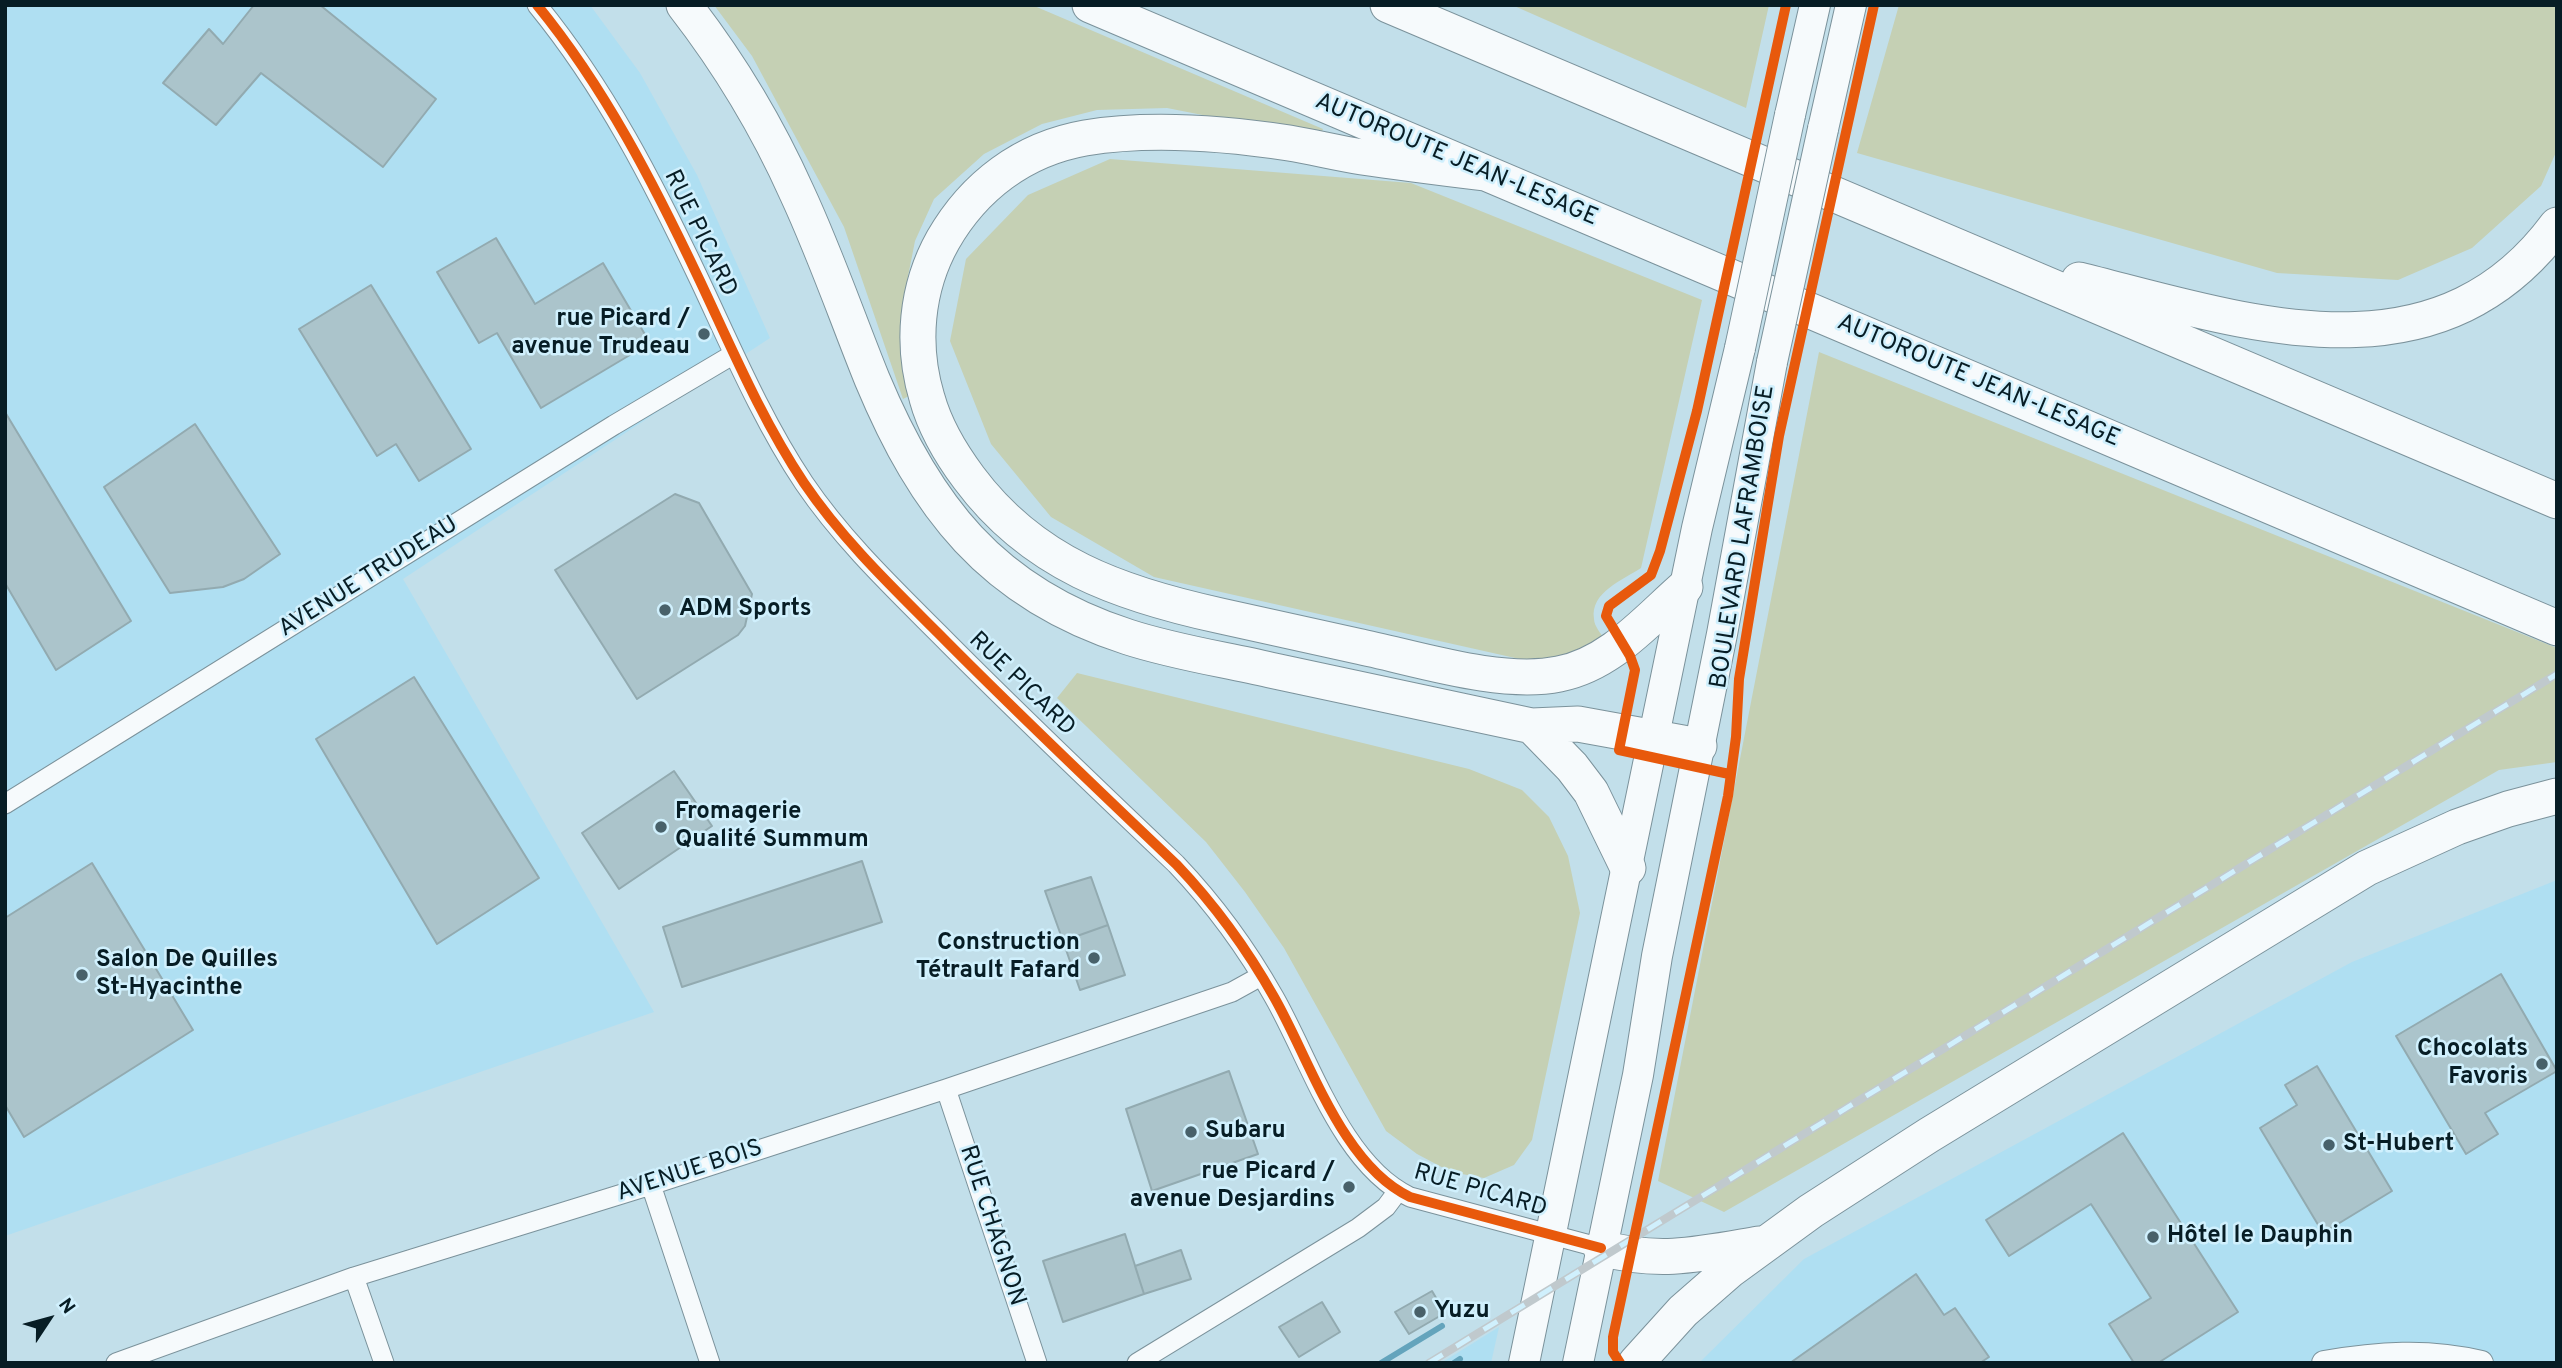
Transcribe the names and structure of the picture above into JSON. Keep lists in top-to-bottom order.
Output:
{
  "streets": {
    "highway": ["AUTOROUTE JEAN-LESAGE"],
    "main road": ["BOULEVARD LAFRAMBOISE"],
    "street": [
      "RUE PICARD",
      "AVENUE TRUDEAU",
      "AVENUE BOIS",
      "RUE CHAGNON"
    ]
  },
  "crossings": [
    ["RUE PICARD", "BOULEVARD LAFRAMBOISE"],
    ["RUE PICARD", "AVENUE TRUDEAU"],
    ["RUE PICARD", "AVENUE BOIS"],
    ["AVENUE BOIS", "RUE CHAGNON"]
  ],
  "places": [
    "rue Picard / avenue Trudeau",
    "ADM Sports",
    "Fromagerie Qualité Summum",
    "Construction Tétrault Fafard",
    "Salon De Quilles St-Hyacinthe",
    "Chocolats Favoris",
    "Subaru",
    "St-Hubert",
    "rue Picard / avenue Desjardins",
    "Hôtel le Dauphin",
    "Yuzu"
  ],
  "north": "top right"
}
